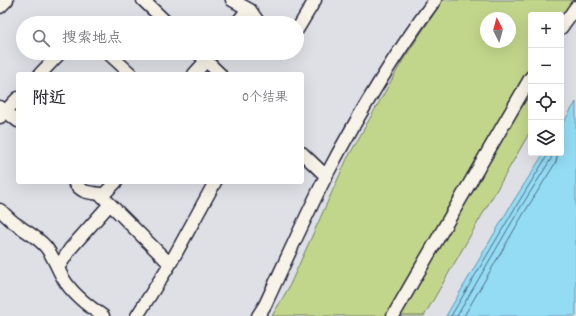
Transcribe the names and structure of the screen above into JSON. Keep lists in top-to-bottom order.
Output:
{
  "north": "top",
  "page": {
    "map_buttons": ["+", "−"],
    "search": "搜索地点",
    "heading": ["附近", "0个结果"]
  }
}
